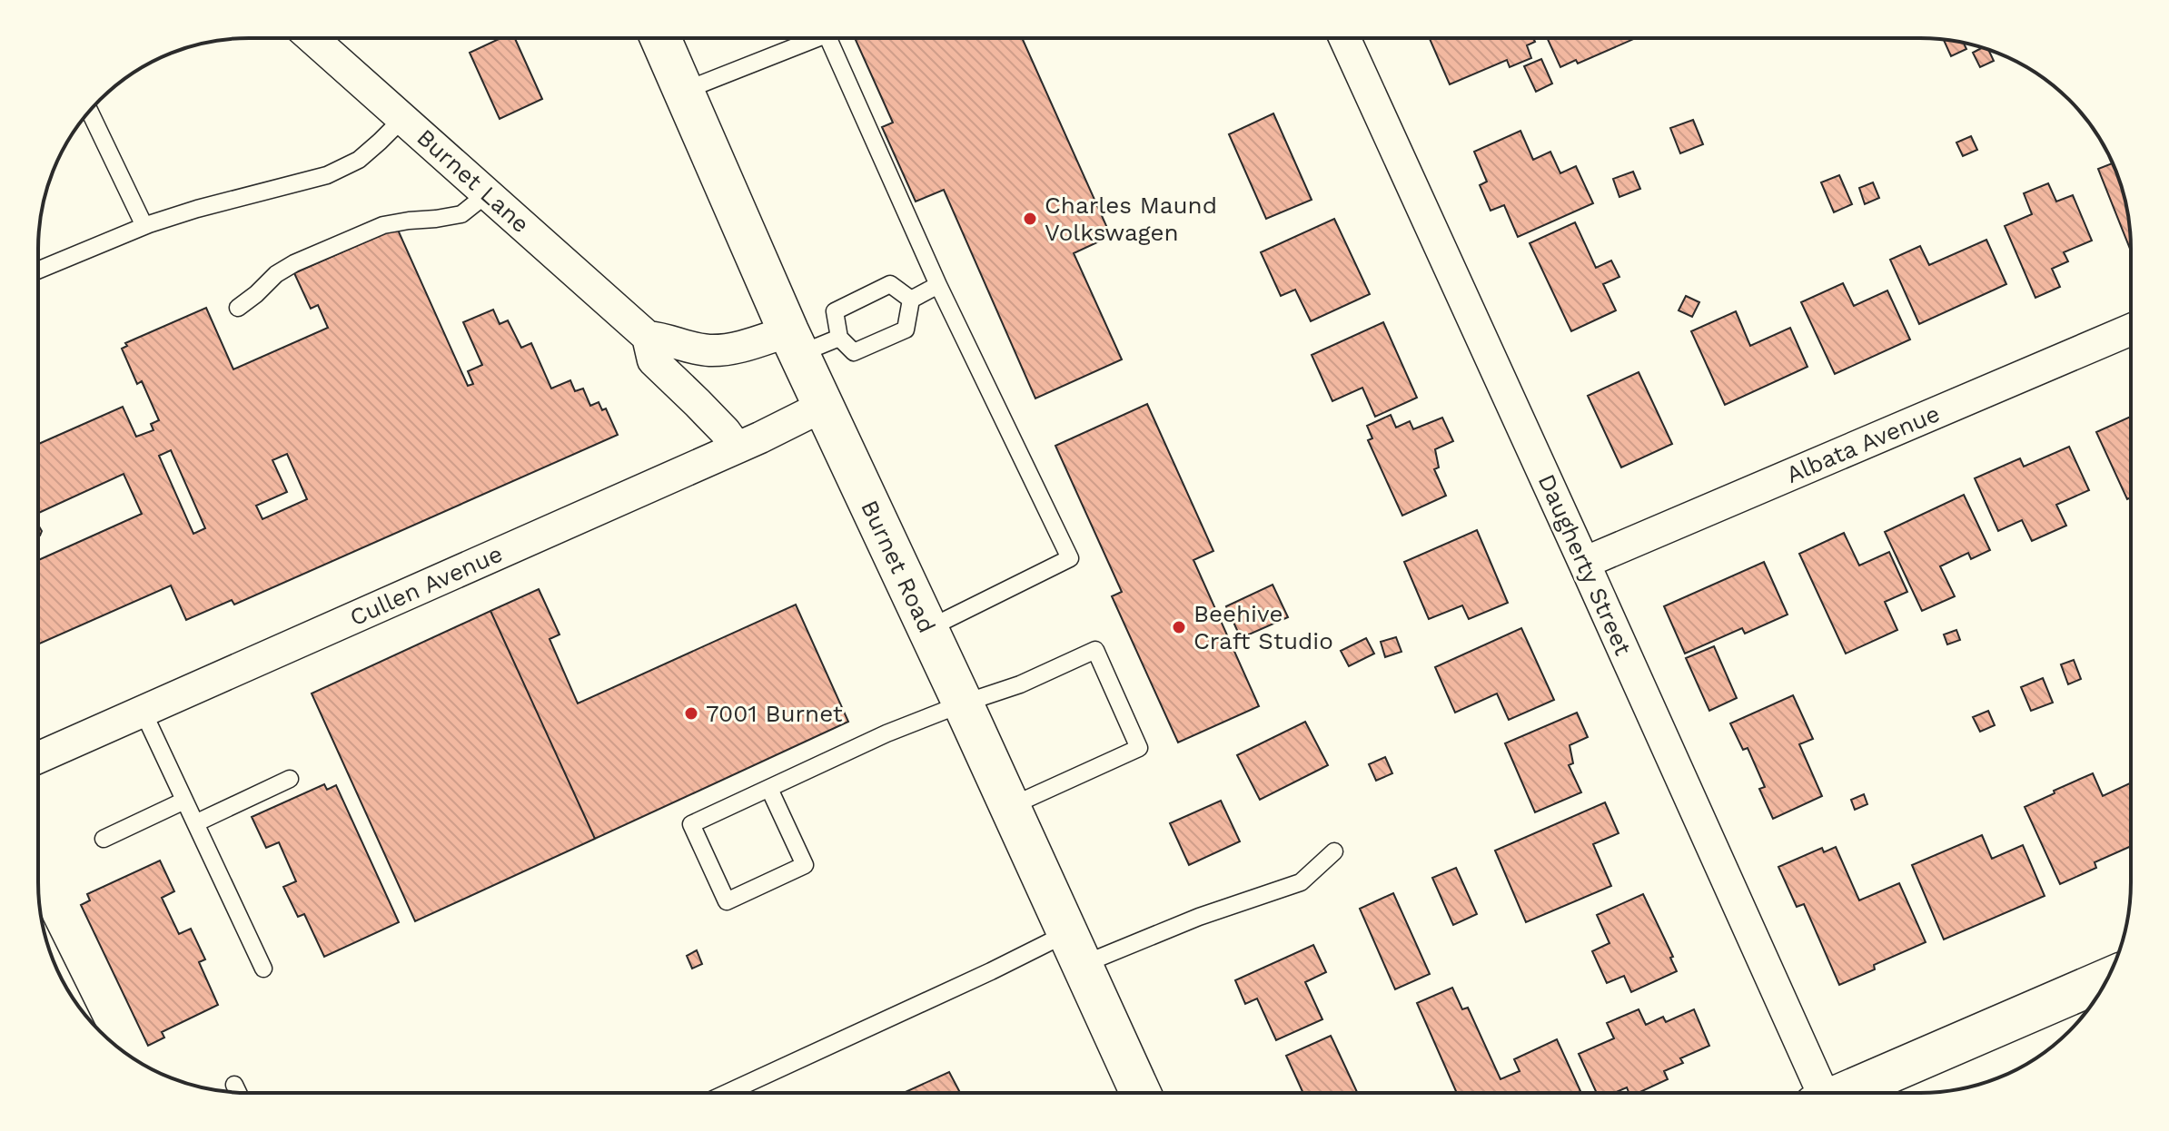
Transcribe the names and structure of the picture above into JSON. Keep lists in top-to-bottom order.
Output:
{
  "streets": {
    "main road": ["Burnet Road"],
    "street": [
      "Burnet Lane",
      "Albata Avenue",
      "Daugherty Street",
      "Cullen Avenue"
    ]
  },
  "crossings": [
    ["Burnet Lane", "Cullen Avenue"],
    ["Albata Avenue", "Daugherty Street"],
    ["Burnet Road", "Cullen Avenue"]
  ],
  "places": ["Charles Maund Volkswagen", "Beehive Craft Studio", "7001 Burnet"]
}
